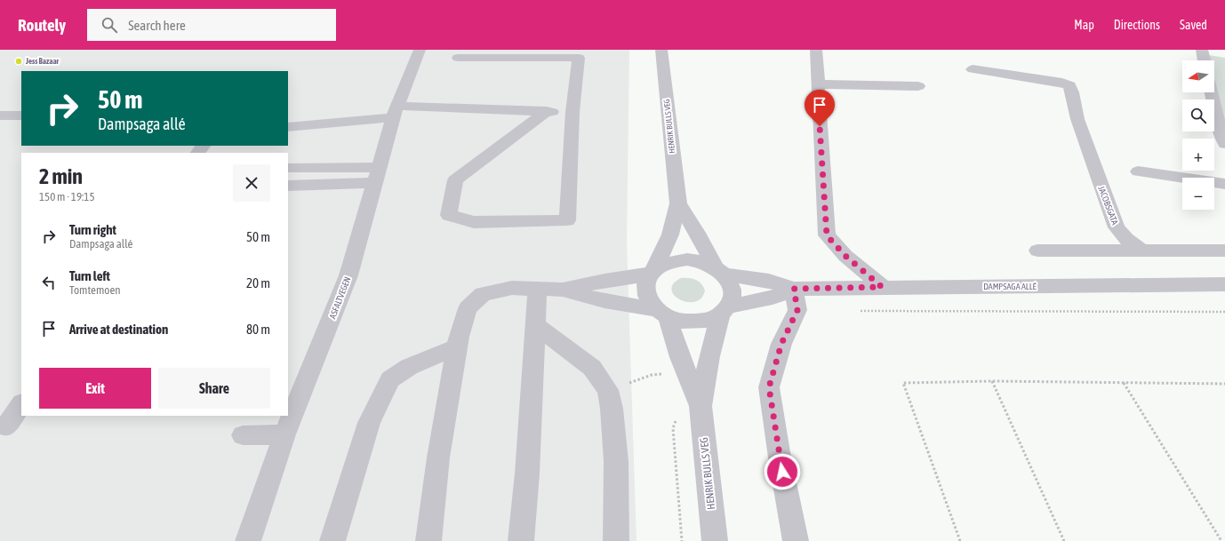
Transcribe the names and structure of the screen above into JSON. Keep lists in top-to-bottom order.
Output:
{
  "streets": {
    "street": [
      "HENRIK BULLS VEG",
      "JACOBSGATA",
      "DAMPSAGA ALLÉ",
      "ASFALTVEGEN"
    ]
  },
  "crossings": [
    ["HENRIK BULLS VEG", "DAMPSAGA ALLÉ"]
  ],
  "places": ["Jess Bazaar"],
  "north": "left",
  "page": {
    "header": "Routely",
    "search": "Search here",
    "nav": ["Map", "Directions", "Saved"],
    "map_buttons": ["+", "−"],
    "turn": ["50 m", "Dampsaga allé"],
    "heading": ["2 min", "150 m · 19:15"],
    "list": [
      {
        "name": "Turn right",
        "note": "Dampsaga allé",
        "value": "50 m"
      },
      {
        "name": "Turn left",
        "note": "Tomtemoen",
        "value": "20 m"
      },
      {
        "name": "Arrive at destination",
        "value": "80 m"
      }
    ],
    "buttons": ["Exit", "Share"]
  }
}
